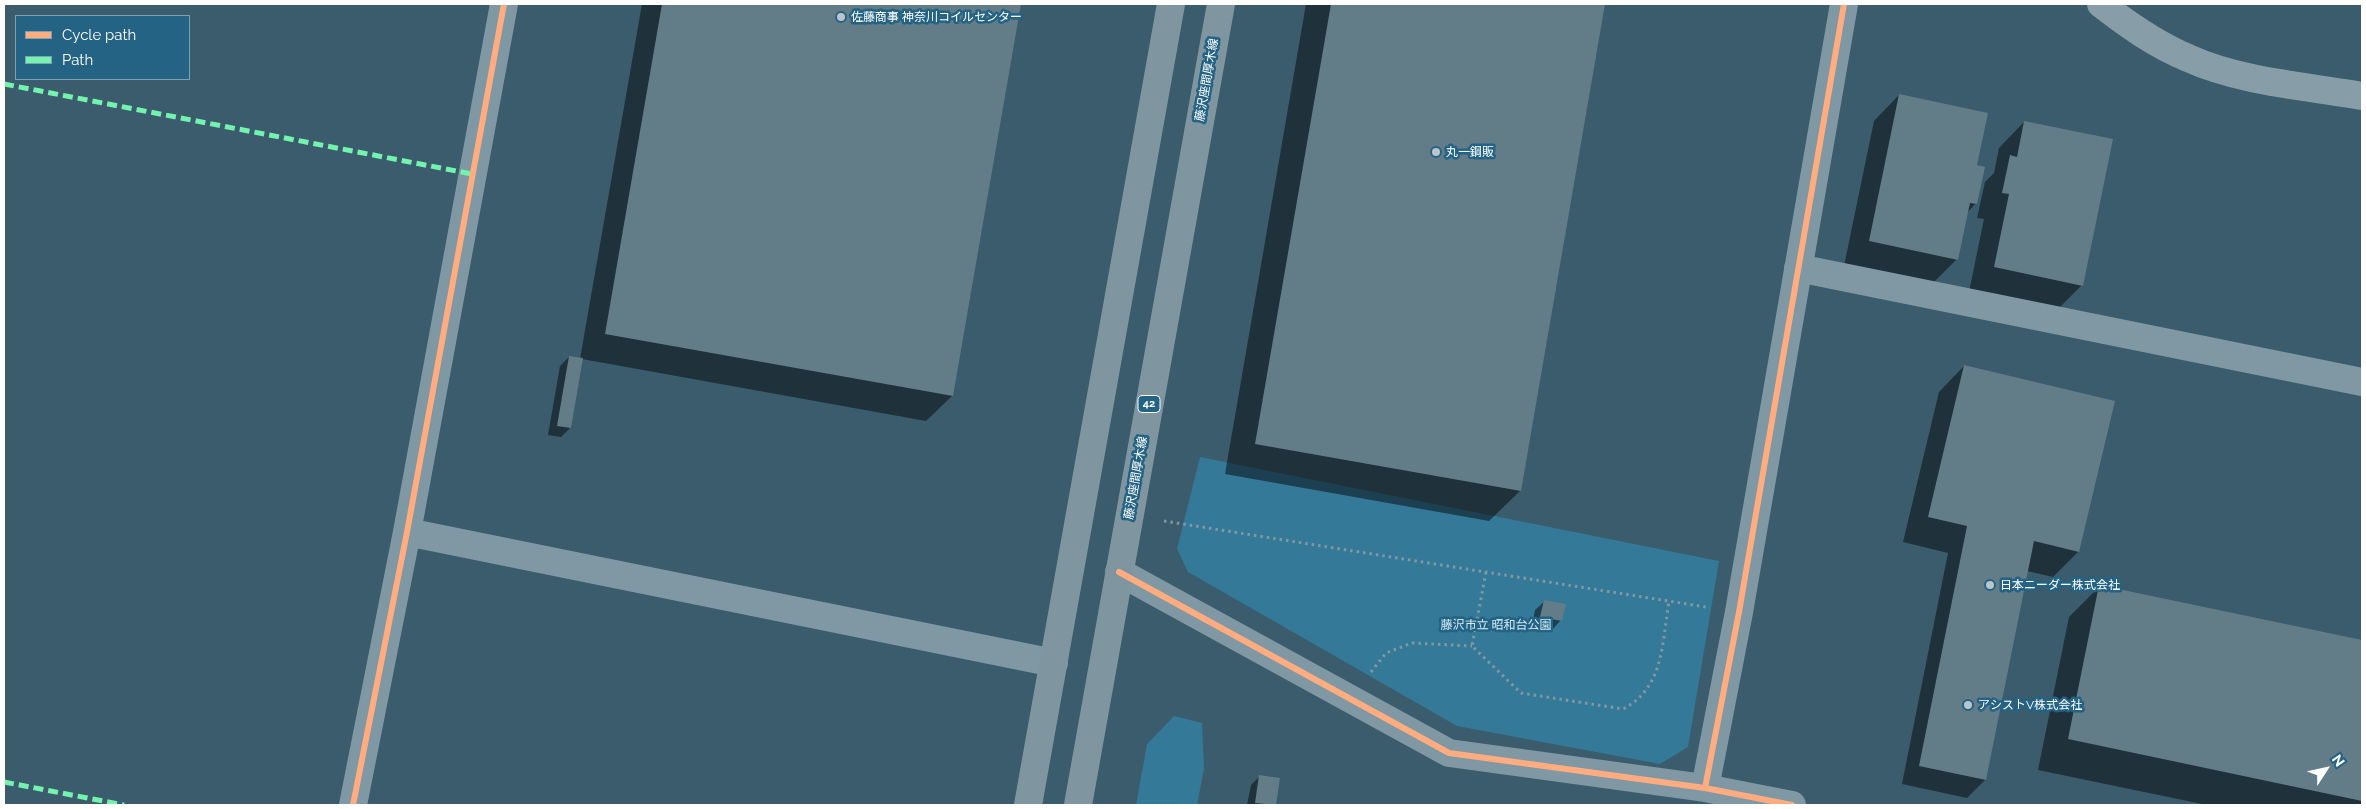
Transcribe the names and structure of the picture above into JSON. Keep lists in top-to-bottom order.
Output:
{
  "streets": {
    "main road": ["藤沢座間厚木線", "42"]
  },
  "parks": ["藤沢市立 昭和台公園"],
  "places": [
    "佐藤商事 神奈川コイルセンター",
    "丸一鋼販",
    "日本ニーダー株式会社",
    "アシストV株式会社"
  ],
  "legend": ["Cycle path", "Path"],
  "north": "top right"
}
